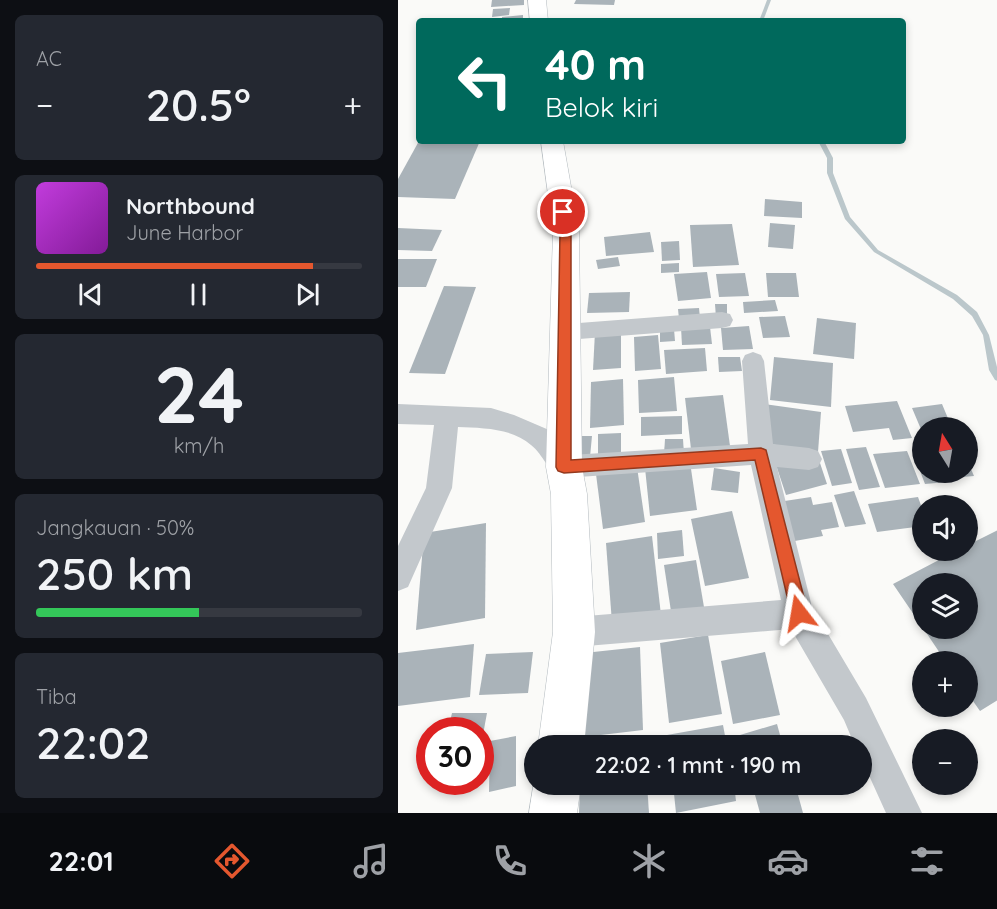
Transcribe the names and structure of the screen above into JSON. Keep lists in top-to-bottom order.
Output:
{
  "north": "top",
  "page": {
    "tile": [
      "AC",
      ["24", "km/h"],
      ["Jangkauan · 50%", "250 km"],
      ["Tiba", "22:02"]
    ],
    "turn": ["40 m", "Belok kiri"],
    "heat": ["−", "20.5°", "+"],
    "song": ["Northbound", "June Harbor"],
    "map_buttons": ["+", "−"],
    "limit": "30",
    "trip": "22:02 · 1 mnt · 190 m",
    "tabs": "22:01"
  }
}
